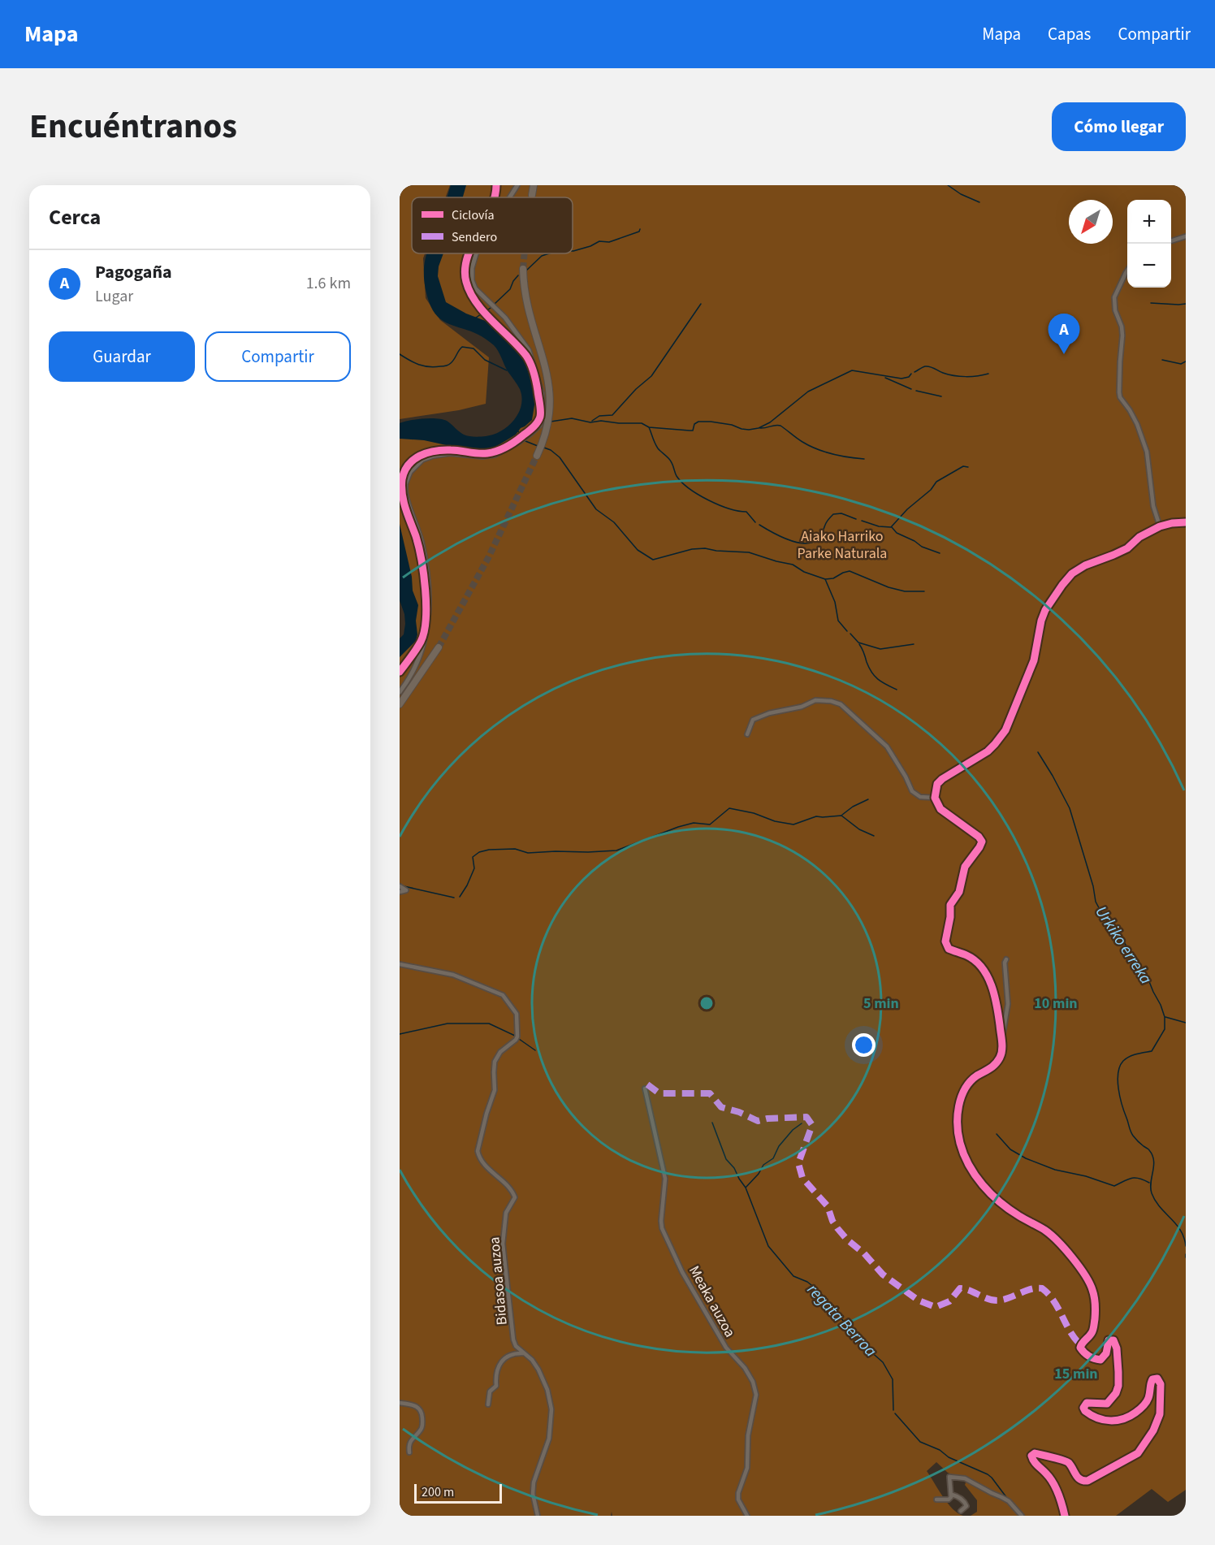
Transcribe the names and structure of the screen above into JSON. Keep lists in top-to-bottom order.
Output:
{
  "streets": {
    "street": ["Bidasoa auzoa", "Meaka auzoa"]
  },
  "water": ["Urkiko erreka", "regata Berroa"],
  "parks": ["Aiako Harriko Parke Naturala"],
  "legend": ["Ciclovía", "Sendero"],
  "scale_bar": "200 m",
  "north": "bottom left",
  "page": {
    "header": "Mapa",
    "nav": ["Mapa", "Capas", "Compartir"],
    "title": "Encuéntranos",
    "buttons": [
      "Cómo llegar",
      ["Guardar", "Compartir"]
    ],
    "heading": "Cerca",
    "map_buttons": ["+", "−"],
    "list": [
      {
        "mark": "A",
        "name": "Pagogaña",
        "note": "Lugar",
        "value": "1.6 km"
      }
    ],
    "pins": "A",
    "scale": "200 m"
  },
  "rings": ["5 min", "10 min", "15 min"]
}
